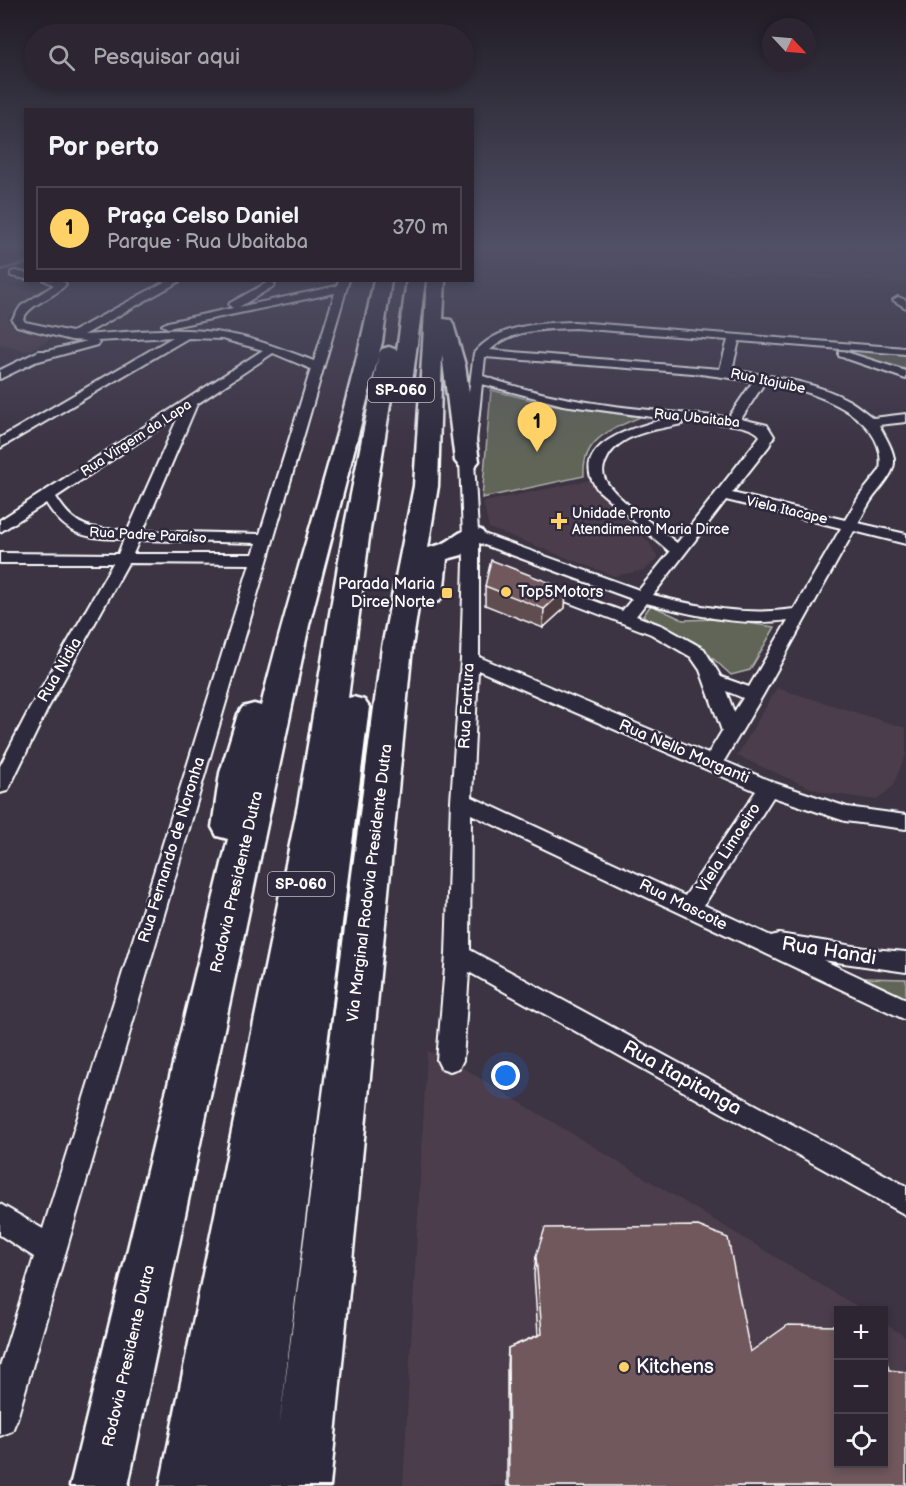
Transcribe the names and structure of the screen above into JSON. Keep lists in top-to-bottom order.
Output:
{
  "streets": {
    "highway": ["SP-060", "Rodovia Presidente Dutra", "Via Marginal Rodovia Presidente Dutra"],
    "street": [
      "Rua Itajuibe",
      "Rua Ubaitaba",
      "Rua Virgem da Lapa",
      "Viela Itacape",
      "Rua Padre Paraíso",
      "Rua Nidia",
      "Rua Fartura",
      "Rua Nello Morganti",
      "Viela Limoeiro",
      "Rua Fernando de Noronha",
      "Rua Mascote",
      "Rua Handi",
      "Rua Itapitanga"
    ]
  },
  "crossings": [
    ["Rua Itajuibe", "Rua Fartura"],
    ["Rua Ubaitaba", "Viela Itacape"],
    ["Rua Ubaitaba", "Rua Fartura"],
    ["Rua Virgem da Lapa", "Rua Padre Paraíso"],
    ["Rua Virgem da Lapa", "Rua Nidia"],
    ["Rua Padre Paraíso", "Rua Nidia"],
    ["Rua Padre Paraíso", "Rua Fernando de Noronha"],
    ["Rua Fartura", "Rua Nello Morganti"],
    ["Rua Fartura", "Rua Mascote"],
    ["Rua Fartura", "Rua Itapitanga"],
    ["Rua Nello Morganti", "Viela Limoeiro"],
    ["Viela Limoeiro", "Rua Mascote"],
    ["Rua Mascote", "Rua Handi"]
  ],
  "places": {
    "health": ["Unidade Pronto Atendimento Maria Dirce"],
    "other": ["Top5Motors", "Kitchens"],
    "transit": ["Parada Maria Dirce Norte"]
  },
  "north": "bottom right",
  "page": {
    "search": "Pesquisar aqui",
    "heading": "Por perto",
    "list": [
      {
        "mark": "1",
        "name": "Praça Celso Daniel",
        "note": "Parque · Rua Ubaitaba",
        "value": "370 m"
      }
    ],
    "pins": "1",
    "map_buttons": ["+", "−"]
  }
}
